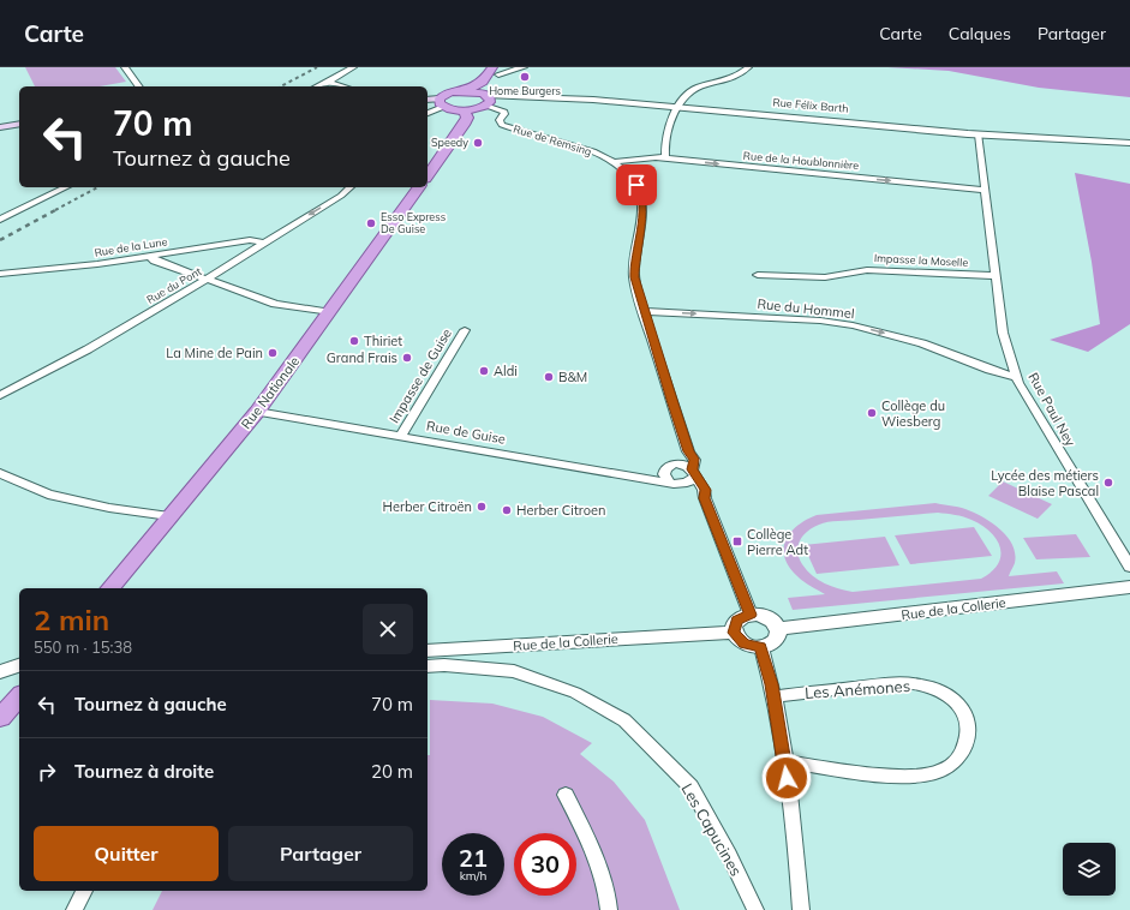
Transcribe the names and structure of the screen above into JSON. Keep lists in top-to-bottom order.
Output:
{
  "streets": {
    "main road": ["Rue Nationale"],
    "street": [
      "Rue Félix Barth",
      "Rue de Remsing",
      "Rue de la Houblonnière",
      "Rue de la Lune",
      "Impasse la Moselle",
      "Rue du Pont",
      "Rue du Hommel",
      "Impasse de Guise",
      "Rue Paul Ney",
      "Rue de Guise",
      "Rue de la Collerie",
      "Les Anémones",
      "Les Capucines"
    ]
  },
  "crossings": [
    ["Rue Félix Barth", "Rue de Remsing"],
    ["Rue Félix Barth", "Rue Paul Ney"],
    ["Rue de Remsing", "Rue de la Houblonnière"],
    ["Rue de Remsing", "Rue du Hommel"],
    ["Rue de Remsing", "Rue de la Collerie"],
    ["Rue de la Houblonnière", "Rue Paul Ney"],
    ["Rue de la Lune", "Rue du Pont"],
    ["Impasse la Moselle", "Rue Paul Ney"],
    ["Rue du Hommel", "Rue Paul Ney"],
    ["Impasse de Guise", "Rue de Guise"],
    ["Rue Nationale", "Rue de Guise"]
  ],
  "one_way": ["Rue de la Houblonnière", "Rue du Hommel"],
  "places": {
    "other": [
      "Home Burgers",
      "Speedy",
      "Esso Express De Guise",
      "Thiriet",
      "La Mine de Pain",
      "Grand Frais",
      "Aldi",
      "B&M",
      "Collège du Wiesberg",
      "Lycée des métiers Blaise Pascal",
      "Herber Citroën",
      "Herber Citroen"
    ],
    "transit": ["Collège Pierre Adt"]
  },
  "page": {
    "header": "Carte",
    "nav": ["Carte", "Calques", "Partager"],
    "turn": ["70 m", "Tournez à gauche"],
    "heading": ["2 min", "550 m · 15:38"],
    "list": [
      {
        "name": "Tournez à gauche",
        "value": "70 m"
      },
      {
        "name": "Tournez à droite",
        "value": "20 m"
      }
    ],
    "buttons": ["Quitter", "Partager"],
    "speed": "21 km/h",
    "limit": "30"
  }
}
